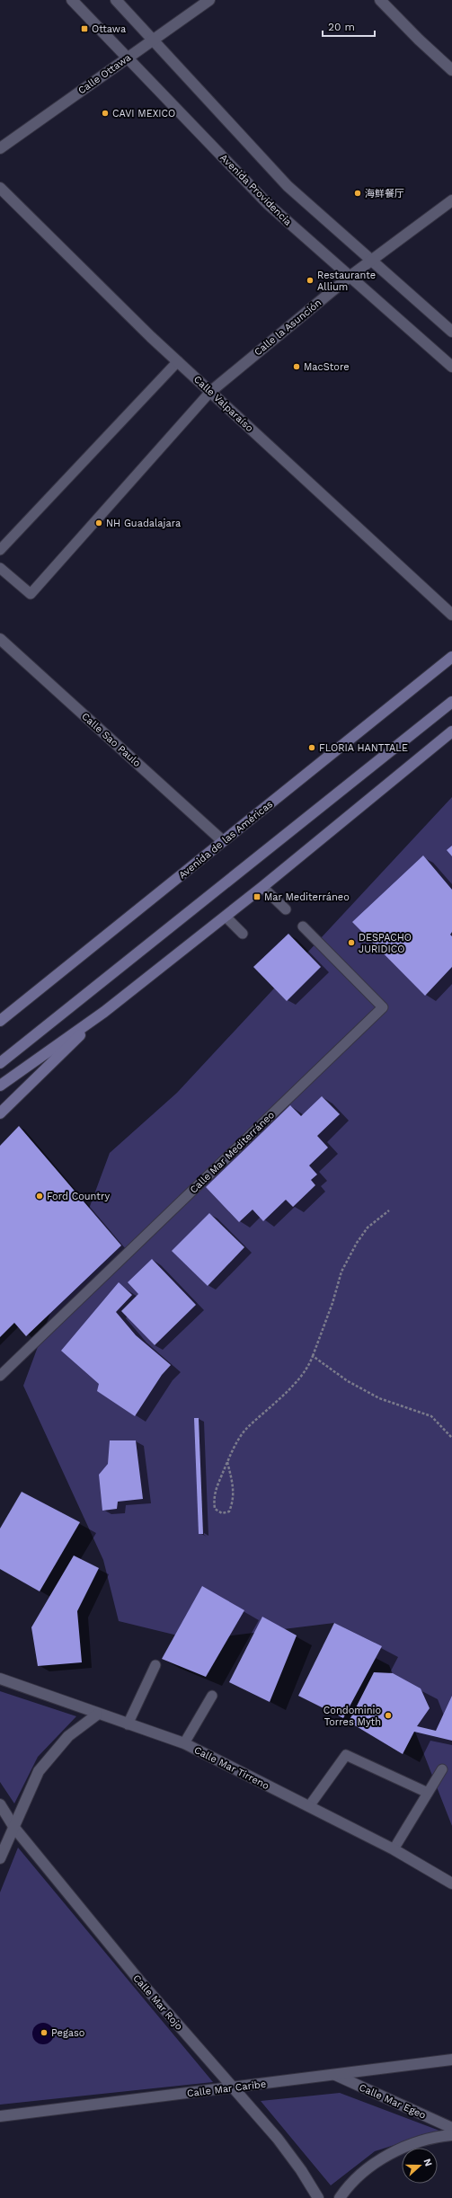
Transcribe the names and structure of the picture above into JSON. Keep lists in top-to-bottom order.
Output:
{
  "streets": {
    "main road": ["Avenida de las Américas"],
    "street": [
      "Calle Ottawa",
      "Avenida Providencia",
      "Calle la Asunción",
      "Calle Valparaíso",
      "Calle Sao Paulo",
      "Calle Mar Tirreno",
      "Calle Mar Rojo",
      "Calle Mar Caribe",
      "Calle Mar Egeo"
    ],
    "lane": ["Calle Mar Mediterráneo"]
  },
  "crossings": [
    ["Calle Ottawa", "Avenida Providencia"],
    ["Avenida Providencia", "Calle la Asunción"],
    ["Calle la Asunción", "Calle Valparaíso"],
    ["Calle Sao Paulo", "Avenida de las Américas"],
    ["Calle Mar Rojo", "Calle Mar Caribe"],
    ["Calle Mar Caribe", "Calle Mar Egeo"]
  ],
  "places": {
    "transit": ["Ottawa", "Mar Mediterráneo"],
    "other": [
      "CAVI MEXICO",
      "海鲜餐厅",
      "Restaurante Allium",
      "MacStore",
      "NH Guadalajara",
      "FLORIA HANTTALE",
      "DESPACHO JURIDICO",
      "Ford Country",
      "Condominio Torres Myth",
      "Pegaso"
    ]
  },
  "scale_bar": "20 m",
  "north": "right"
}
